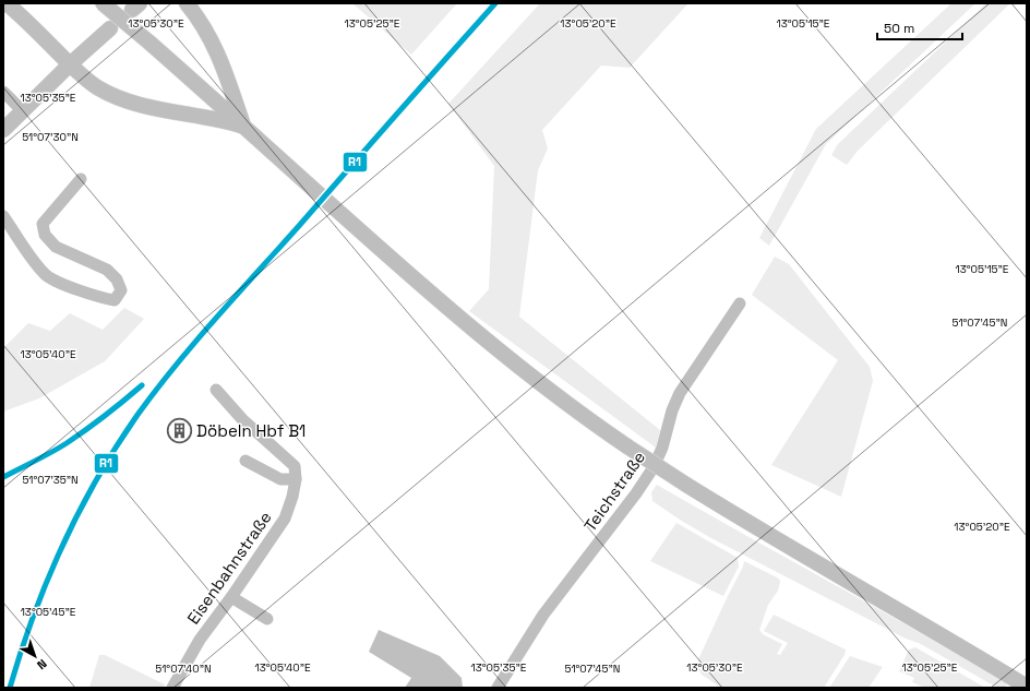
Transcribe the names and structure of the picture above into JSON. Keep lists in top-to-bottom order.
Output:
{
  "streets": {
    "street": ["Teichstraße", "Eisenbahnstraße"]
  },
  "places": {
    "building": ["Döbeln Hbf B1"]
  },
  "lines": ["transit line R1"],
  "scale_bar": "50 m",
  "north": "bottom right",
  "coordinates": [
    "13°05'30\"E",
    "13°05'25\"E",
    "13°05'20\"E",
    "13°05'15\"E",
    "13°05'35\"E",
    "51°07'30\"N",
    "51°07'45\"N",
    "13°05'40\"E",
    "51°07'35\"N",
    "13°05'45\"E",
    "51°07'40\"N"
  ]
}
